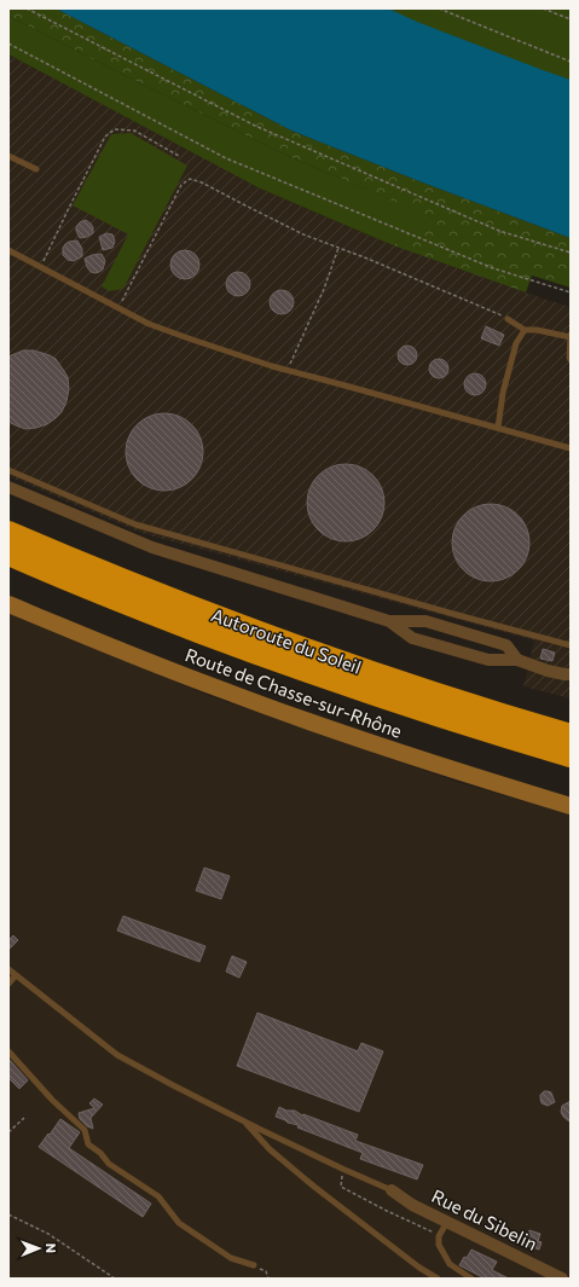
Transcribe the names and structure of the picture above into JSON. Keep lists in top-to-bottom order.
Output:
{
  "streets": {
    "highway": ["Autoroute du Soleil"],
    "main road": ["Route de Chasse-sur-Rhône"],
    "street": ["Rue du Sibelin"]
  },
  "north": "right"
}
